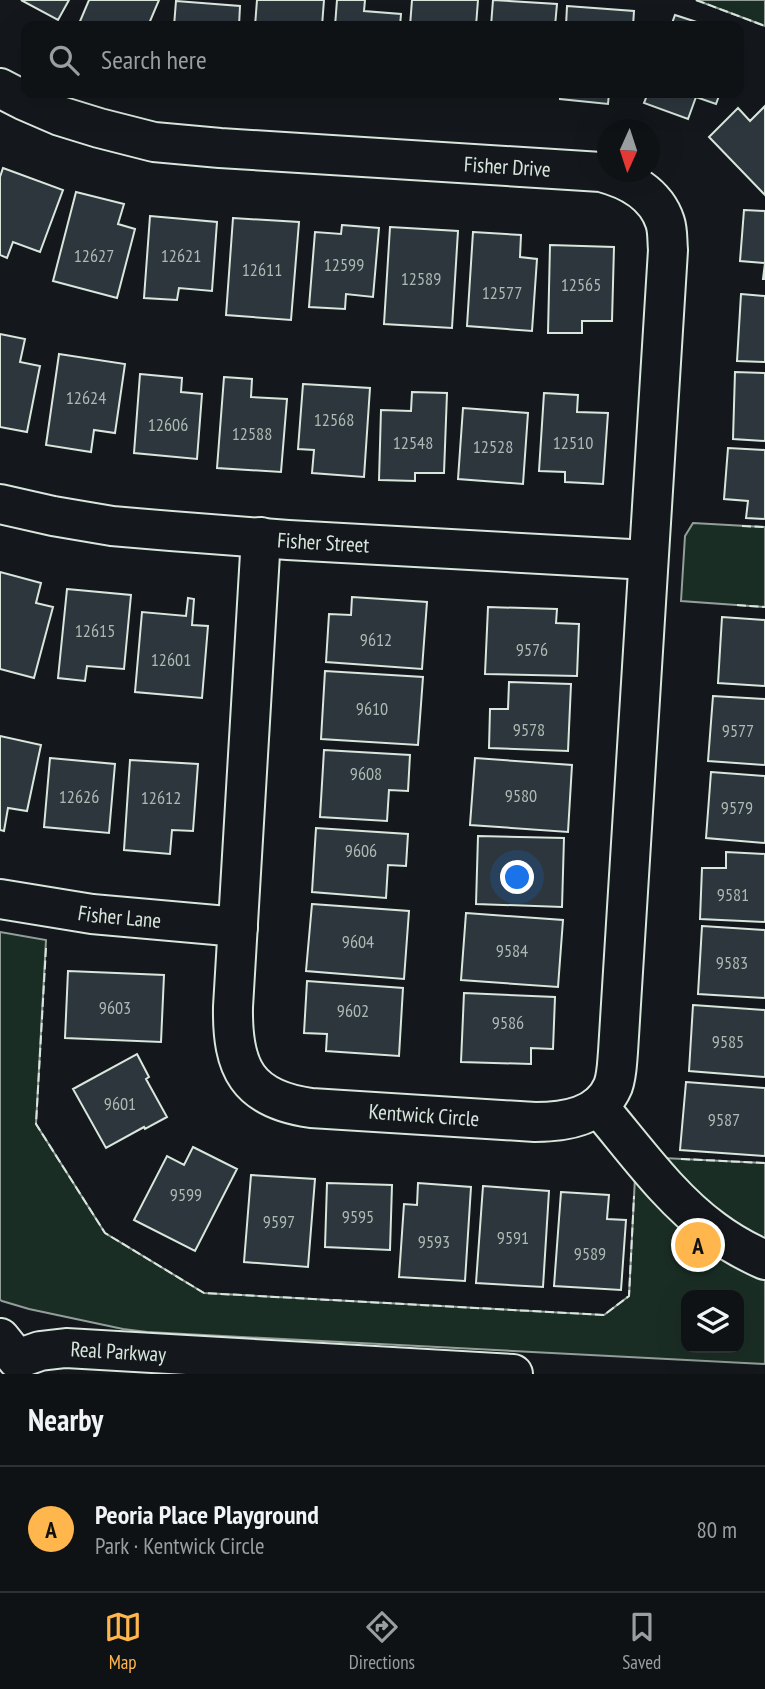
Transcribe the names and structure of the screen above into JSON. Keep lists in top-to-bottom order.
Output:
{
  "streets": {
    "street": [
      "Fisher Drive",
      "Fisher Street",
      "Fisher Lane",
      "Kentwick Circle",
      "Real Parkway"
    ]
  },
  "crossings": [
    ["Fisher Drive", "Fisher Street"],
    ["Fisher Street", "Kentwick Circle"],
    ["Fisher Lane", "Kentwick Circle"]
  ],
  "house_numbers": [
    "12627",
    "12621",
    "12599",
    "12611",
    "12589",
    "12565",
    "12577",
    "12624",
    "12568",
    "12606",
    "12588",
    "12548",
    "12510",
    "12528",
    "12615",
    "9612",
    "9576",
    "12601",
    "9610",
    "9578",
    "9577",
    "9608",
    "9580",
    "12626",
    "12612",
    "9579",
    "9606",
    "9581",
    "9604",
    "9584",
    "9583",
    "9603",
    "9602",
    "9586",
    "9585",
    "9601",
    "9587",
    "9599",
    "9595",
    "9597",
    "9591",
    "9593",
    "9589"
  ],
  "north": "bottom",
  "page": {
    "search": "Search here",
    "pins": "A",
    "heading": "Nearby",
    "list": [
      {
        "mark": "A",
        "name": "Peoria Place Playground",
        "note": "Park · Kentwick Circle",
        "value": "80 m"
      }
    ],
    "nav": ["Map", "Directions", "Saved"]
  }
}
